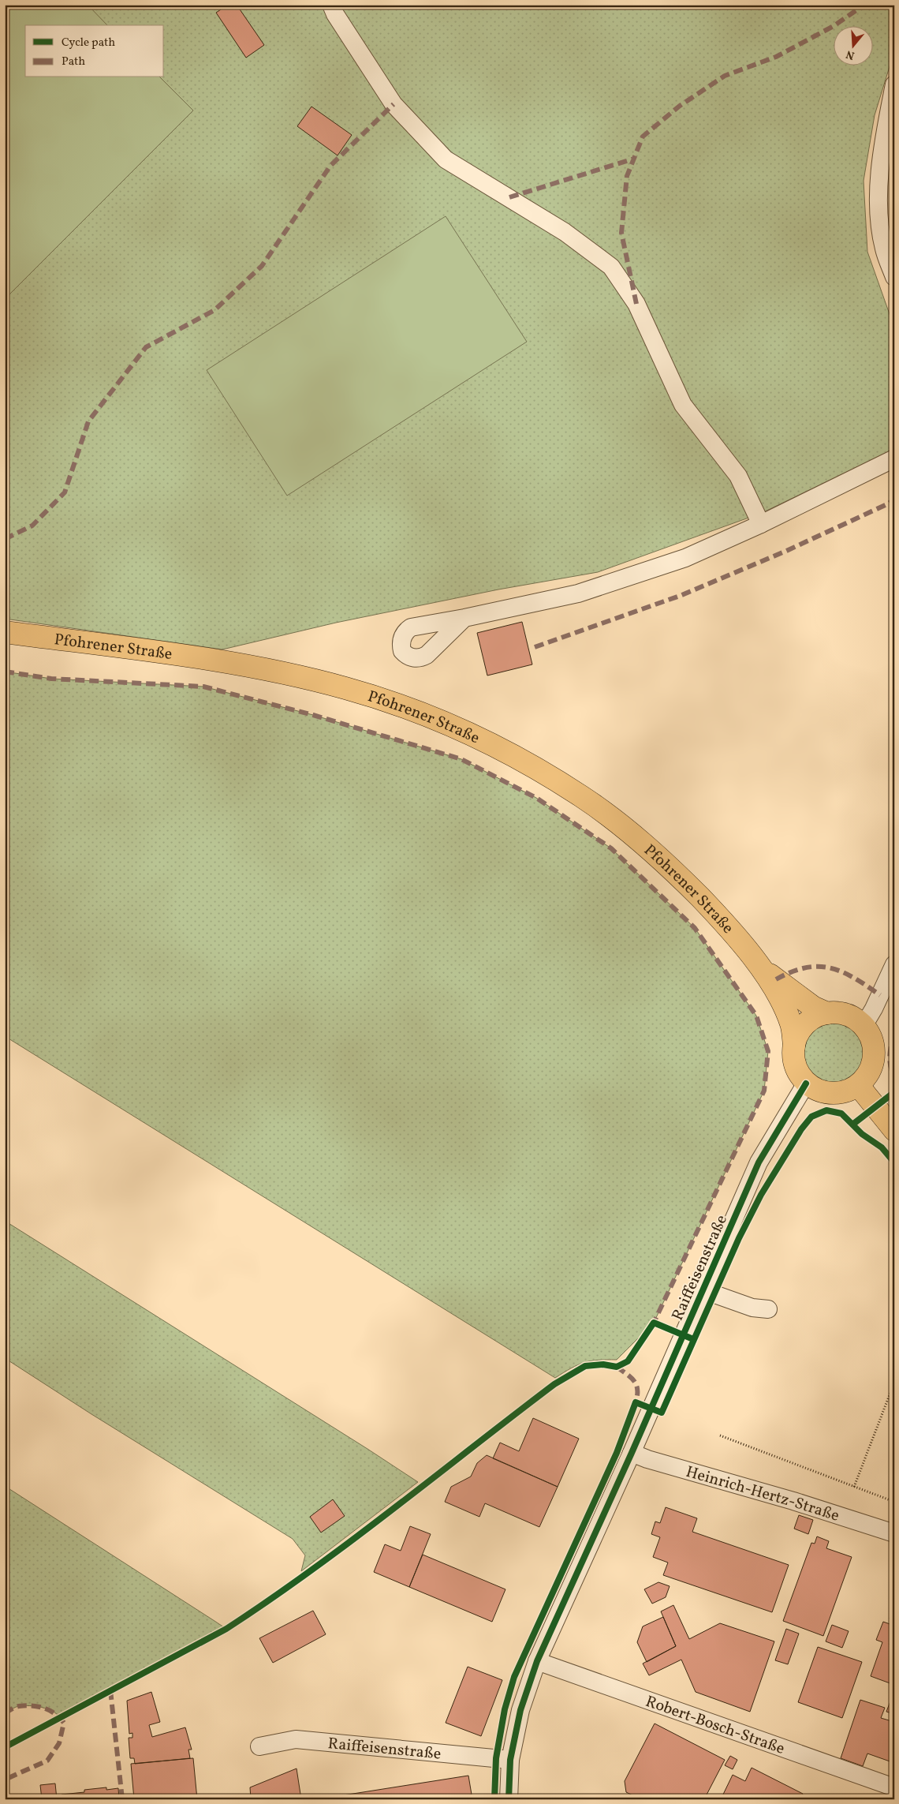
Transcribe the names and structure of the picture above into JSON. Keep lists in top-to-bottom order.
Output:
{
  "streets": {
    "main road": ["Pfohrener Straße"],
    "street": ["Raiffeisenstraße", "Heinrich-Hertz-Straße", "Robert-Bosch-Straße"]
  },
  "crossings": [
    ["Pfohrener Straße", "Raiffeisenstraße"],
    ["Raiffeisenstraße", "Heinrich-Hertz-Straße"],
    ["Raiffeisenstraße", "Robert-Bosch-Straße"]
  ],
  "legend": ["Cycle path", "Path"],
  "north": "bottom"
}
